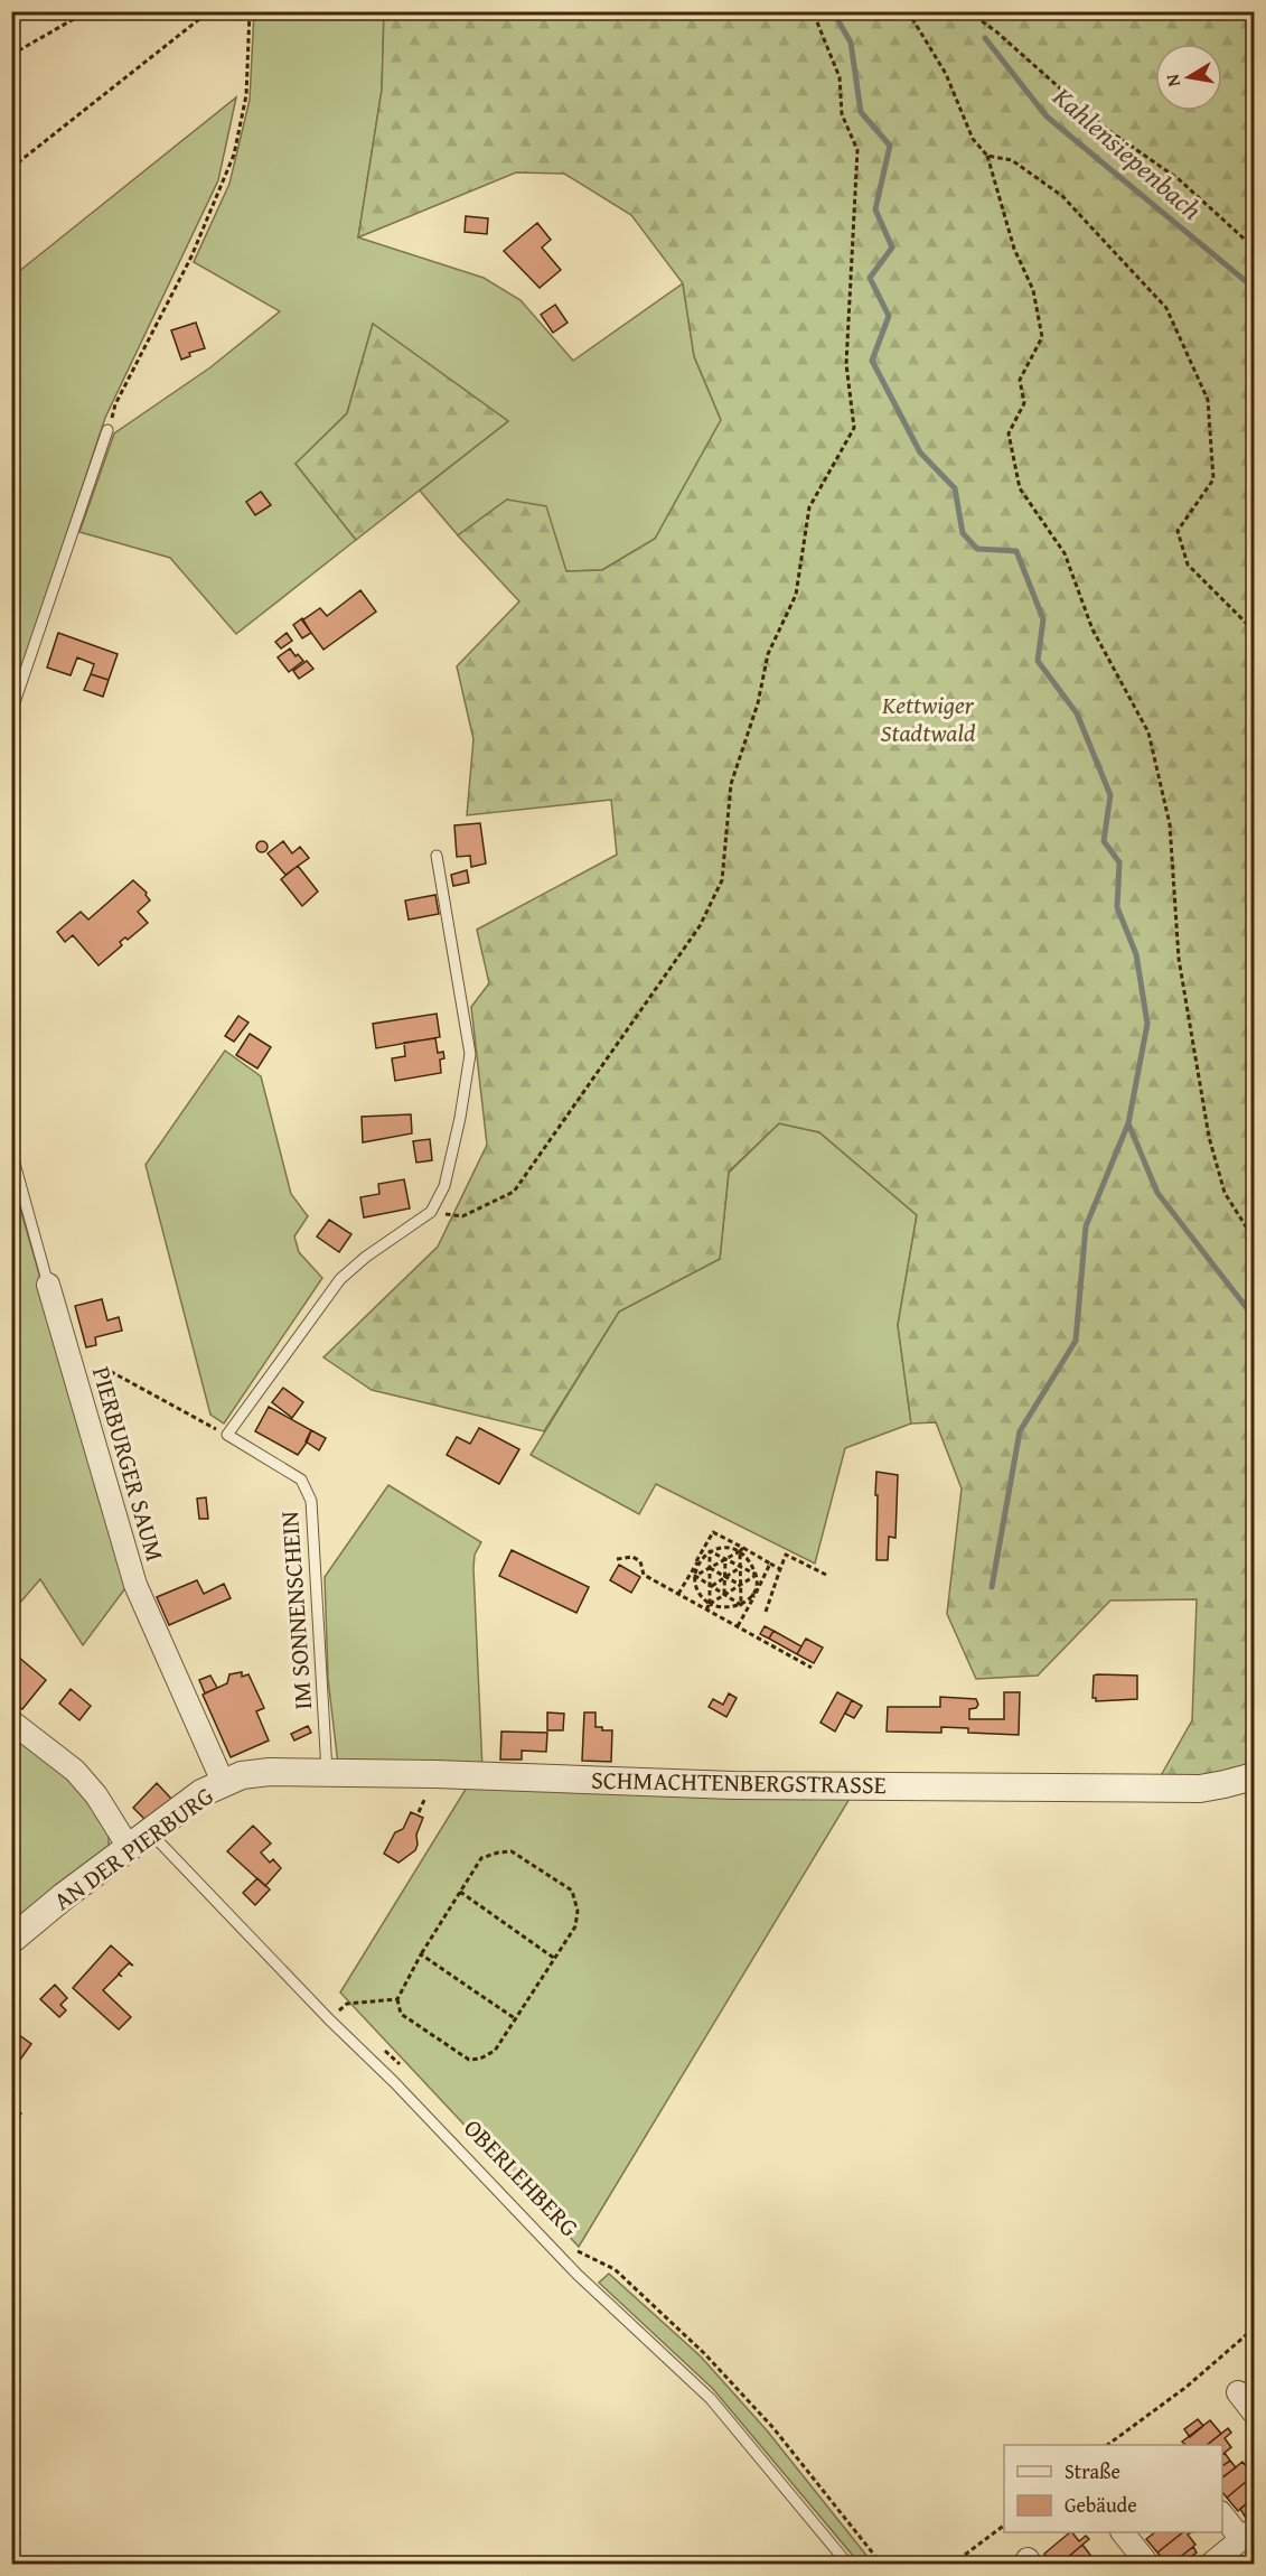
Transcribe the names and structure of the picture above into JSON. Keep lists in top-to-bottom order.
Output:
{
  "streets": {
    "street": ["PIERBURGER SAUM", "SCHMACHTENBERGSTRASSE", "AN DER PIERBURG"],
    "lane": ["IM SONNENSCHEIN", "OBERLEHBERG"]
  },
  "crossings": [
    ["PIERBURGER SAUM", "SCHMACHTENBERGSTRASSE"],
    ["PIERBURGER SAUM", "AN DER PIERBURG"],
    ["IM SONNENSCHEIN", "SCHMACHTENBERGSTRASSE"],
    ["SCHMACHTENBERGSTRASSE", "AN DER PIERBURG"],
    ["AN DER PIERBURG", "OBERLEHBERG"]
  ],
  "water": ["Kahlensiepenbach"],
  "parks": ["Kettwiger Stadtwald"],
  "legend": ["Straße", "Gebäude"],
  "north": "left"
}
